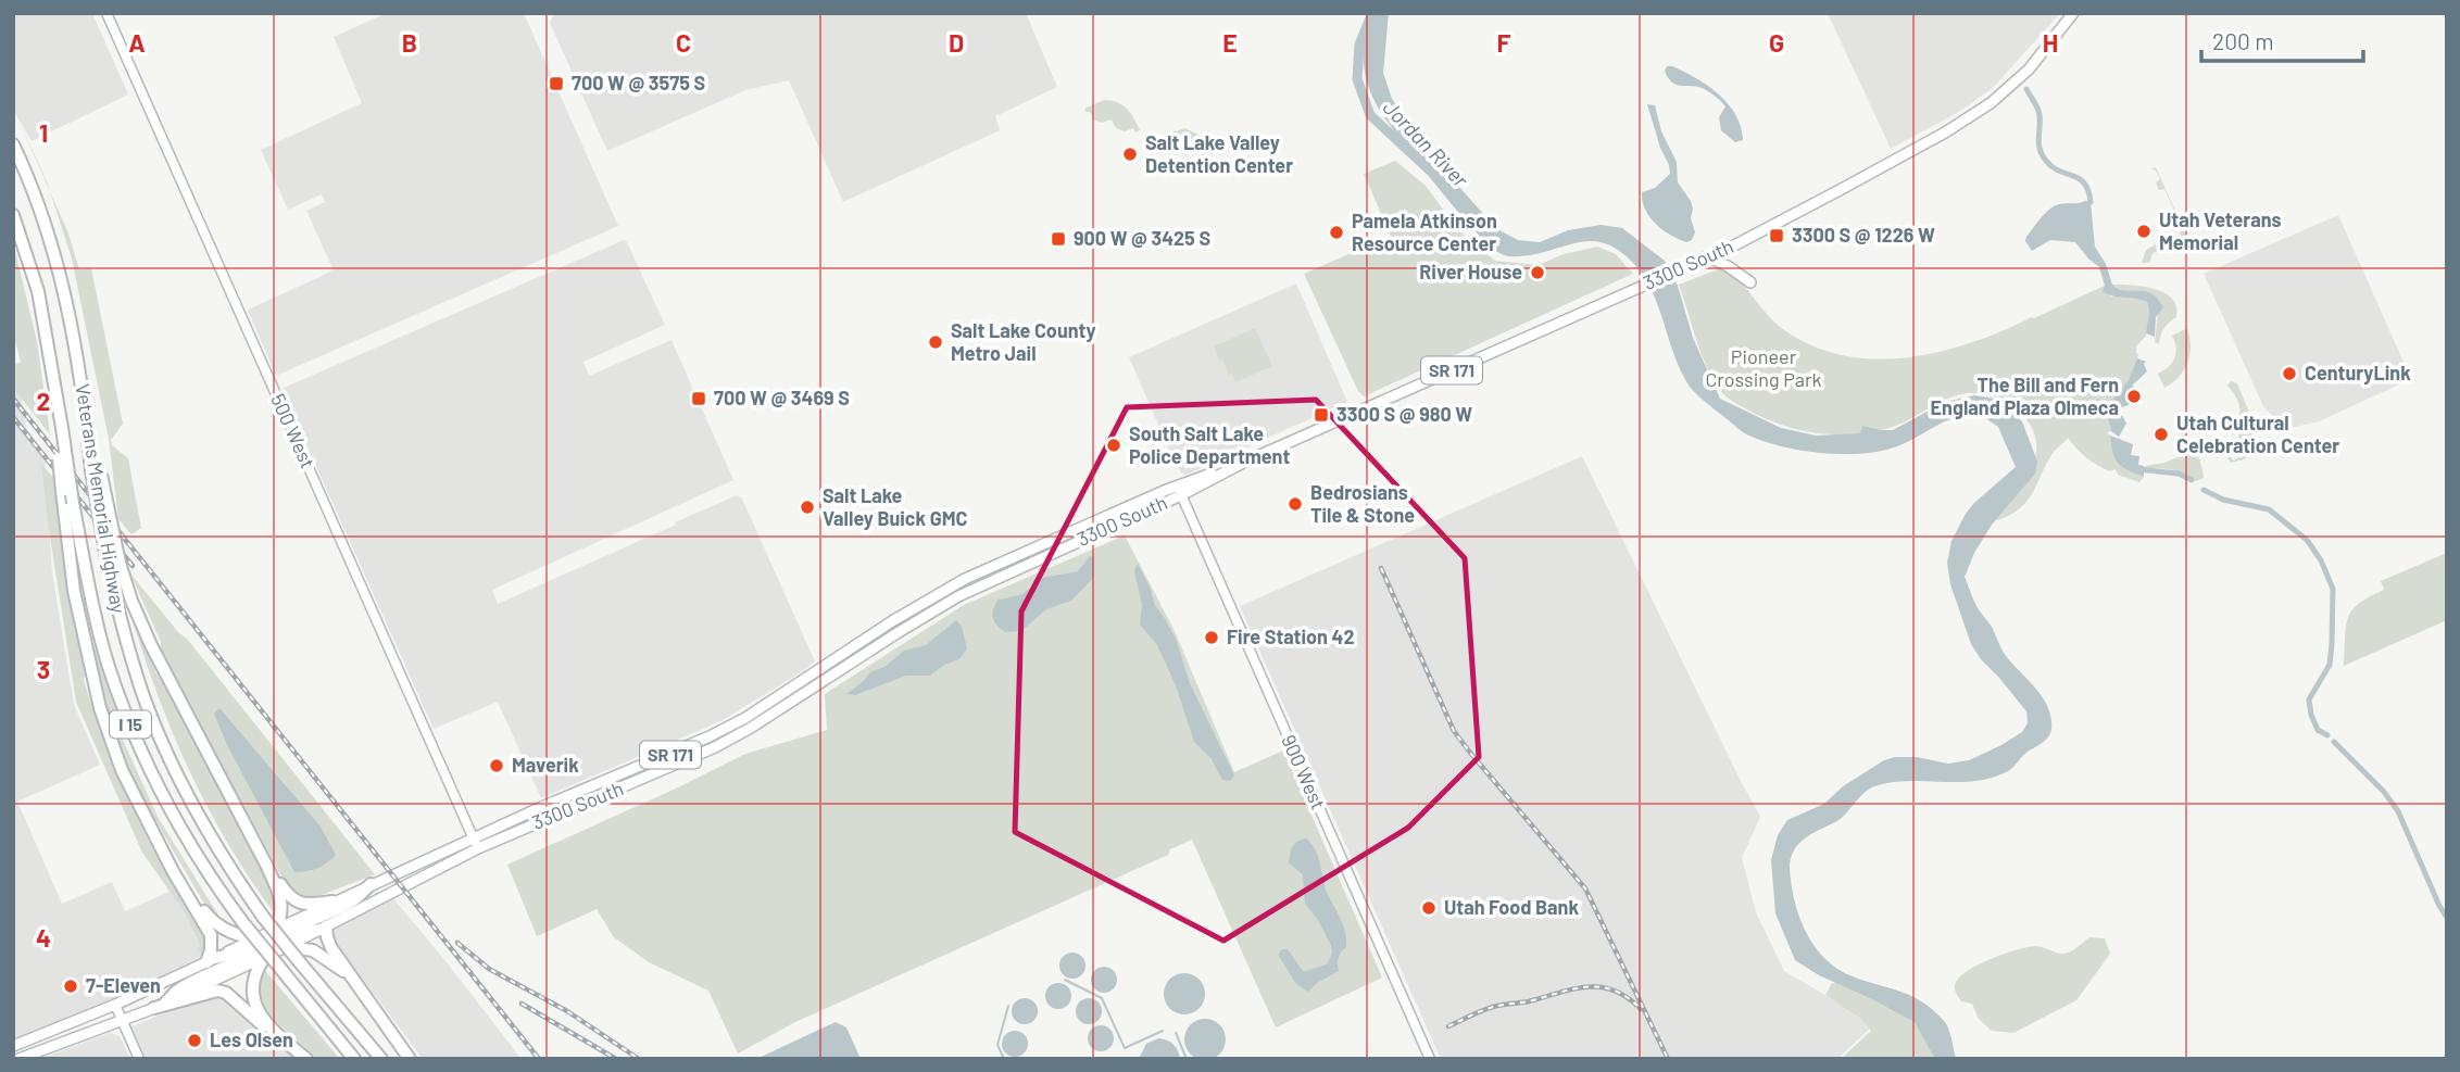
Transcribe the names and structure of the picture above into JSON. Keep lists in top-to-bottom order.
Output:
{
  "streets": {
    "highway": ["Veterans Memorial Highway", "I 15"],
    "main road": [
      "3300 South",
      "SR 171",
      "500 West",
      "900 West"
    ]
  },
  "crossings": [
    ["3300 South", "500 West"],
    ["3300 South", "900 West"]
  ],
  "water": ["Jordan River"],
  "parks": ["Pioneer Crossing Park"],
  "places": {
    "transit": [
      "700 W @ 3575 S",
      "3300 S @ 1226 W",
      "900 W @ 3425 S",
      "700 W @ 3469 S",
      "3300 S @ 980 W"
    ],
    "other": [
      "Salt Lake Valley Detention Center",
      "Utah Veterans Memorial",
      "Pamela Atkinson Resource Center",
      "River House",
      "Salt Lake County Metro Jail",
      "CenturyLink",
      "The Bill and Fern England Plaza Olmeca",
      "Utah Cultural Celebration Center",
      "South Salt Lake Police Department",
      "Bedrosians Tile & Stone",
      "Salt Lake Valley Buick GMC",
      "Fire Station 42",
      "Maverik",
      "Utah Food Bank",
      "7-Eleven",
      "Les Olsen"
    ]
  },
  "scale_bar": "200 m",
  "grid": {
    "columns": [
      "A",
      "B",
      "C",
      "D",
      "E",
      "F",
      "G",
      "H"
    ],
    "rows": [
      "1",
      "2",
      "3",
      "4"
    ]
  }
}
